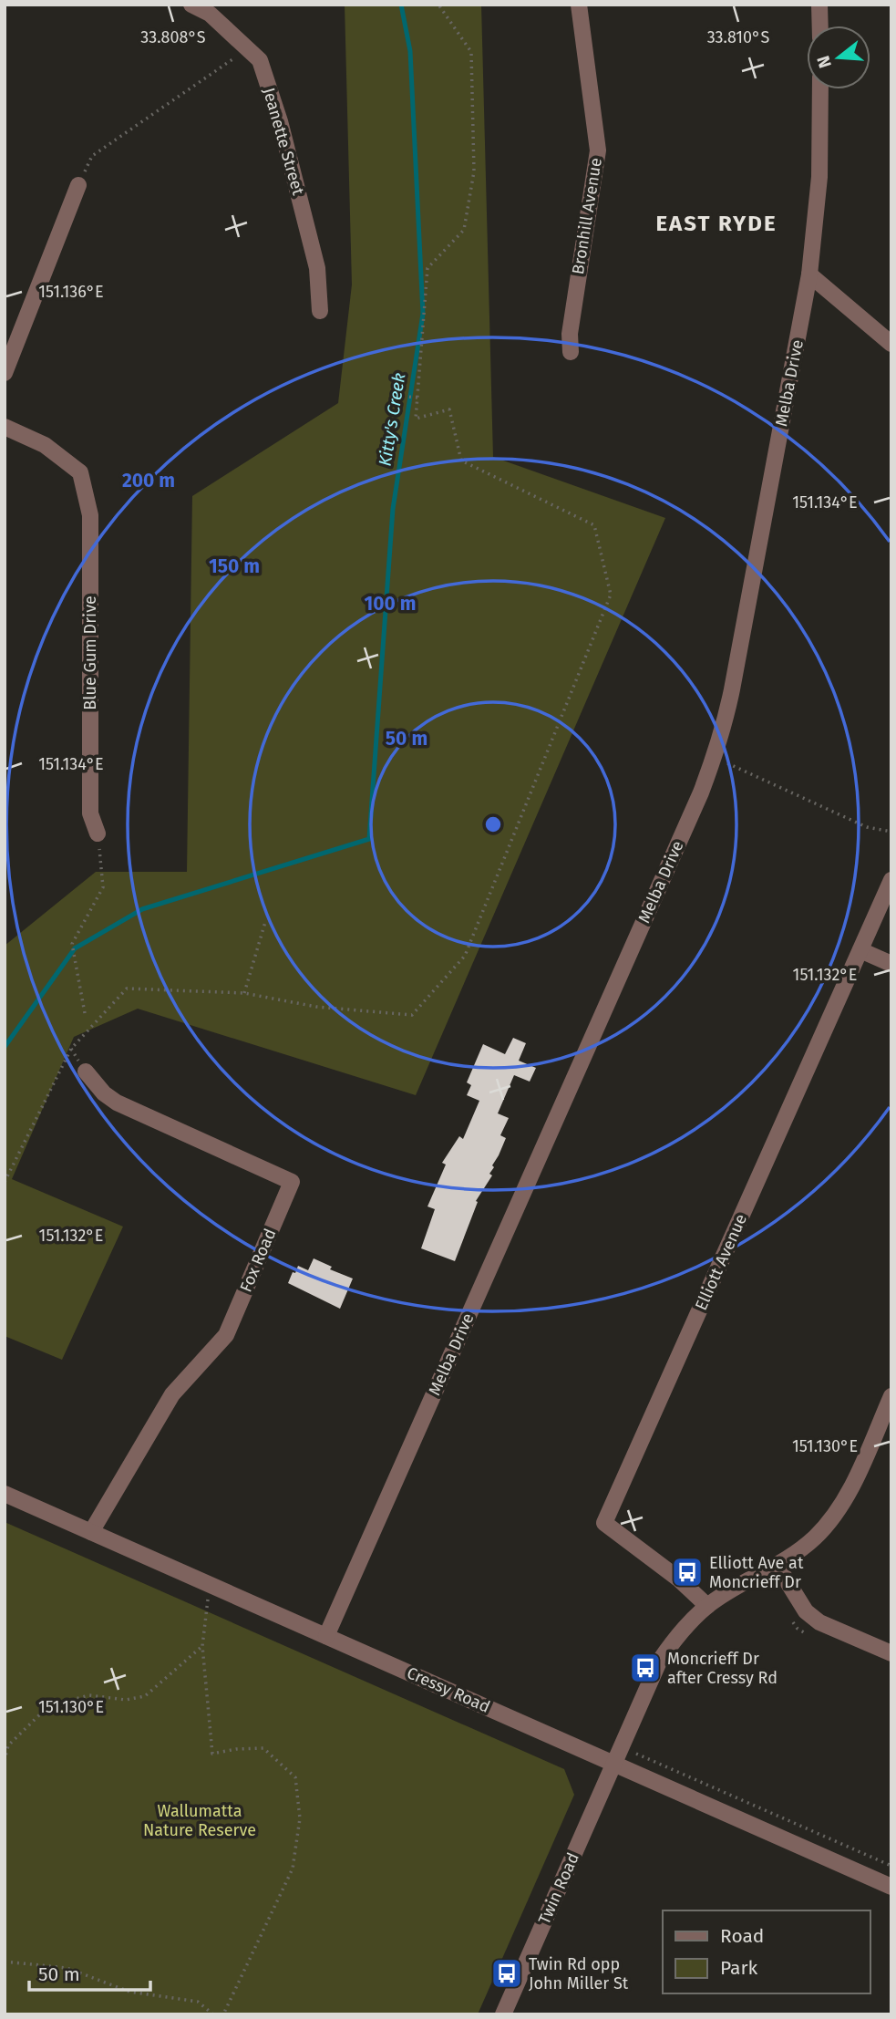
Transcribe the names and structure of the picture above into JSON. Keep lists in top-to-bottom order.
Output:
{
  "streets": {
    "street": [
      "Jeanette Street",
      "Bronhill Avenue",
      "Melba Drive",
      "Blue Gum Drive",
      "Fox Road",
      "Elliott Avenue",
      "Cressy Road",
      "Twin Road"
    ]
  },
  "crossings": [
    ["Melba Drive", "Cressy Road"],
    ["Fox Road", "Cressy Road"],
    ["Elliott Avenue", "Twin Road"],
    ["Cressy Road", "Twin Road"]
  ],
  "districts": ["EAST RYDE"],
  "water": ["Kitty's Creek"],
  "parks": ["Wallumatta Nature Reserve"],
  "places": {
    "bus stop": ["Elliott Ave at Moncrieff Dr", "Moncrieff Dr after Cressy Rd", "Twin Rd opp John Miller St"]
  },
  "legend": ["Road", "Park"],
  "scale_bar": "50 m",
  "north": "left",
  "coordinates": [
    "33.808°S",
    "33.810°S",
    "151.136°E",
    "151.134°E",
    "151.132°E",
    "151.130°E"
  ],
  "rings": [
    "200 m",
    "150 m",
    "100 m",
    "50 m"
  ]
}
